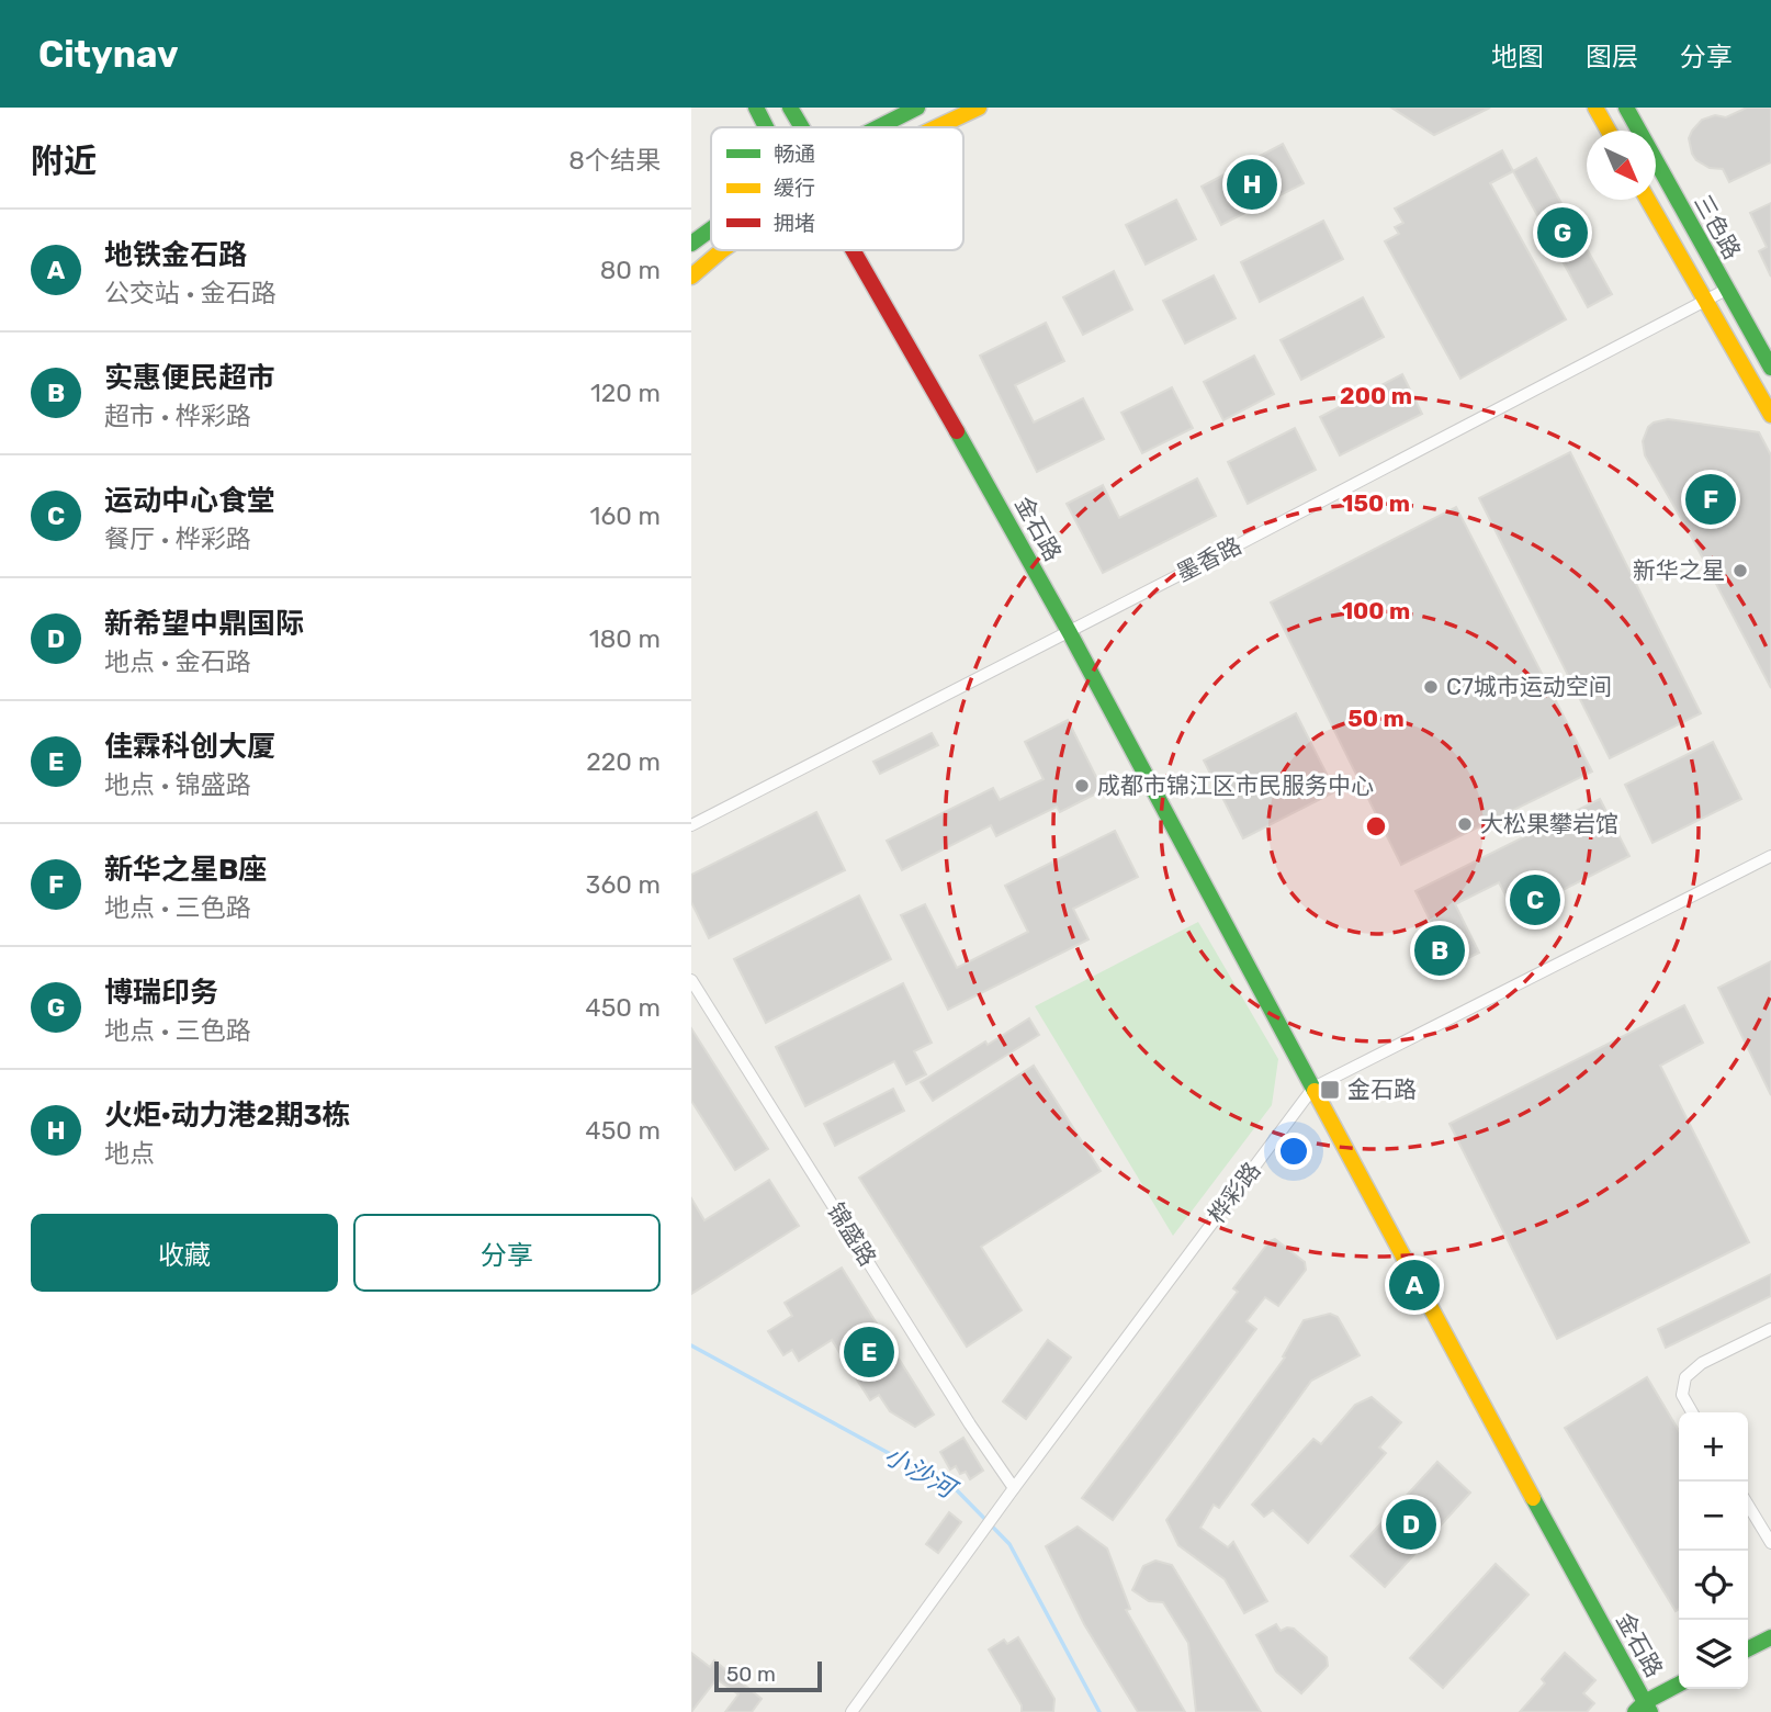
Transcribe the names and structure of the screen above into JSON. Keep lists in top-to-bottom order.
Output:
{
  "streets": {
    "street": [
      "三色路",
      "金石路",
      "墨香路",
      "桦彩路",
      "锦盛路"
    ]
  },
  "crossings": [
    ["三色路", "墨香路"],
    ["金石路", "墨香路"],
    ["金石路", "桦彩路"],
    ["桦彩路", "锦盛路"]
  ],
  "water": ["小沙河"],
  "places": {
    "other": [
      "新华之星",
      "C7城市运动空间",
      "成都市锦江区市民服务中心",
      "大松果攀岩馆"
    ],
    "transit": ["金石路"]
  },
  "legend": ["畅通", "缓行", "拥堵"],
  "scale_bar": "50 m",
  "north": "bottom right",
  "page": {
    "header": "Citynav",
    "nav": ["地图", "图层", "分享"],
    "heading": ["附近", "8个结果"],
    "pins": [
      "H",
      "G",
      "F",
      "C",
      "B",
      "A",
      "E",
      "D"
    ],
    "list": [
      {
        "mark": "A",
        "name": "地铁金石路",
        "note": "公交站 · 金石路",
        "value": "80 m"
      },
      {
        "mark": "B",
        "name": "实惠便民超市",
        "note": "超市 · 桦彩路",
        "value": "120 m"
      },
      {
        "mark": "C",
        "name": "运动中心食堂",
        "note": "餐厅 · 桦彩路",
        "value": "160 m"
      },
      {
        "mark": "D",
        "name": "新希望中鼎国际",
        "note": "地点 · 金石路",
        "value": "180 m"
      },
      {
        "mark": "E",
        "name": "佳霖科创大厦",
        "note": "地点 · 锦盛路",
        "value": "220 m"
      },
      {
        "mark": "F",
        "name": "新华之星B座",
        "note": "地点 · 三色路",
        "value": "360 m"
      },
      {
        "mark": "G",
        "name": "博瑞印务",
        "note": "地点 · 三色路",
        "value": "450 m"
      },
      {
        "mark": "H",
        "name": "火炬·动力港2期3栋",
        "note": "地点",
        "value": "450 m"
      }
    ],
    "buttons": ["收藏", "分享"],
    "map_buttons": ["+", "−"],
    "scale": "50 m"
  },
  "rings": [
    "200 m",
    "150 m",
    "100 m",
    "50 m"
  ]
}
